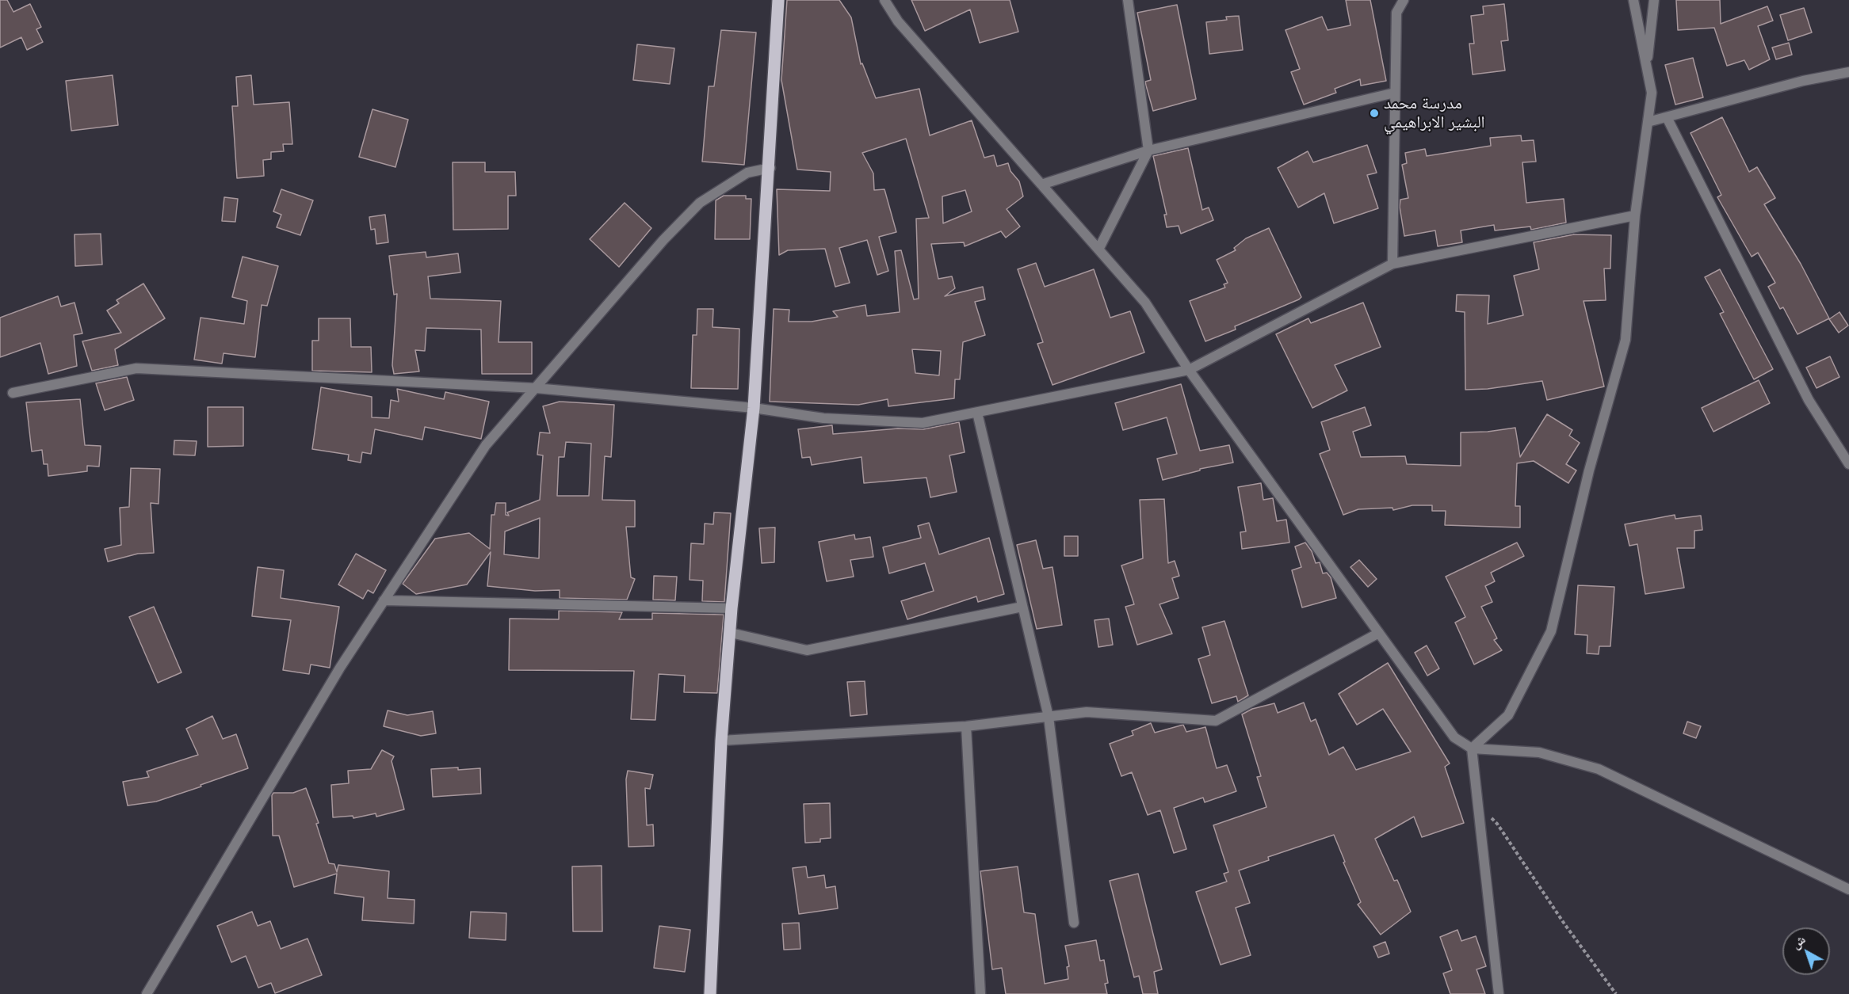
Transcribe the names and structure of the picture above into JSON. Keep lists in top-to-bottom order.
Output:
{
  "places": ["مدرسة محمد البشير الابراهيمي"],
  "north": "top left"
}
